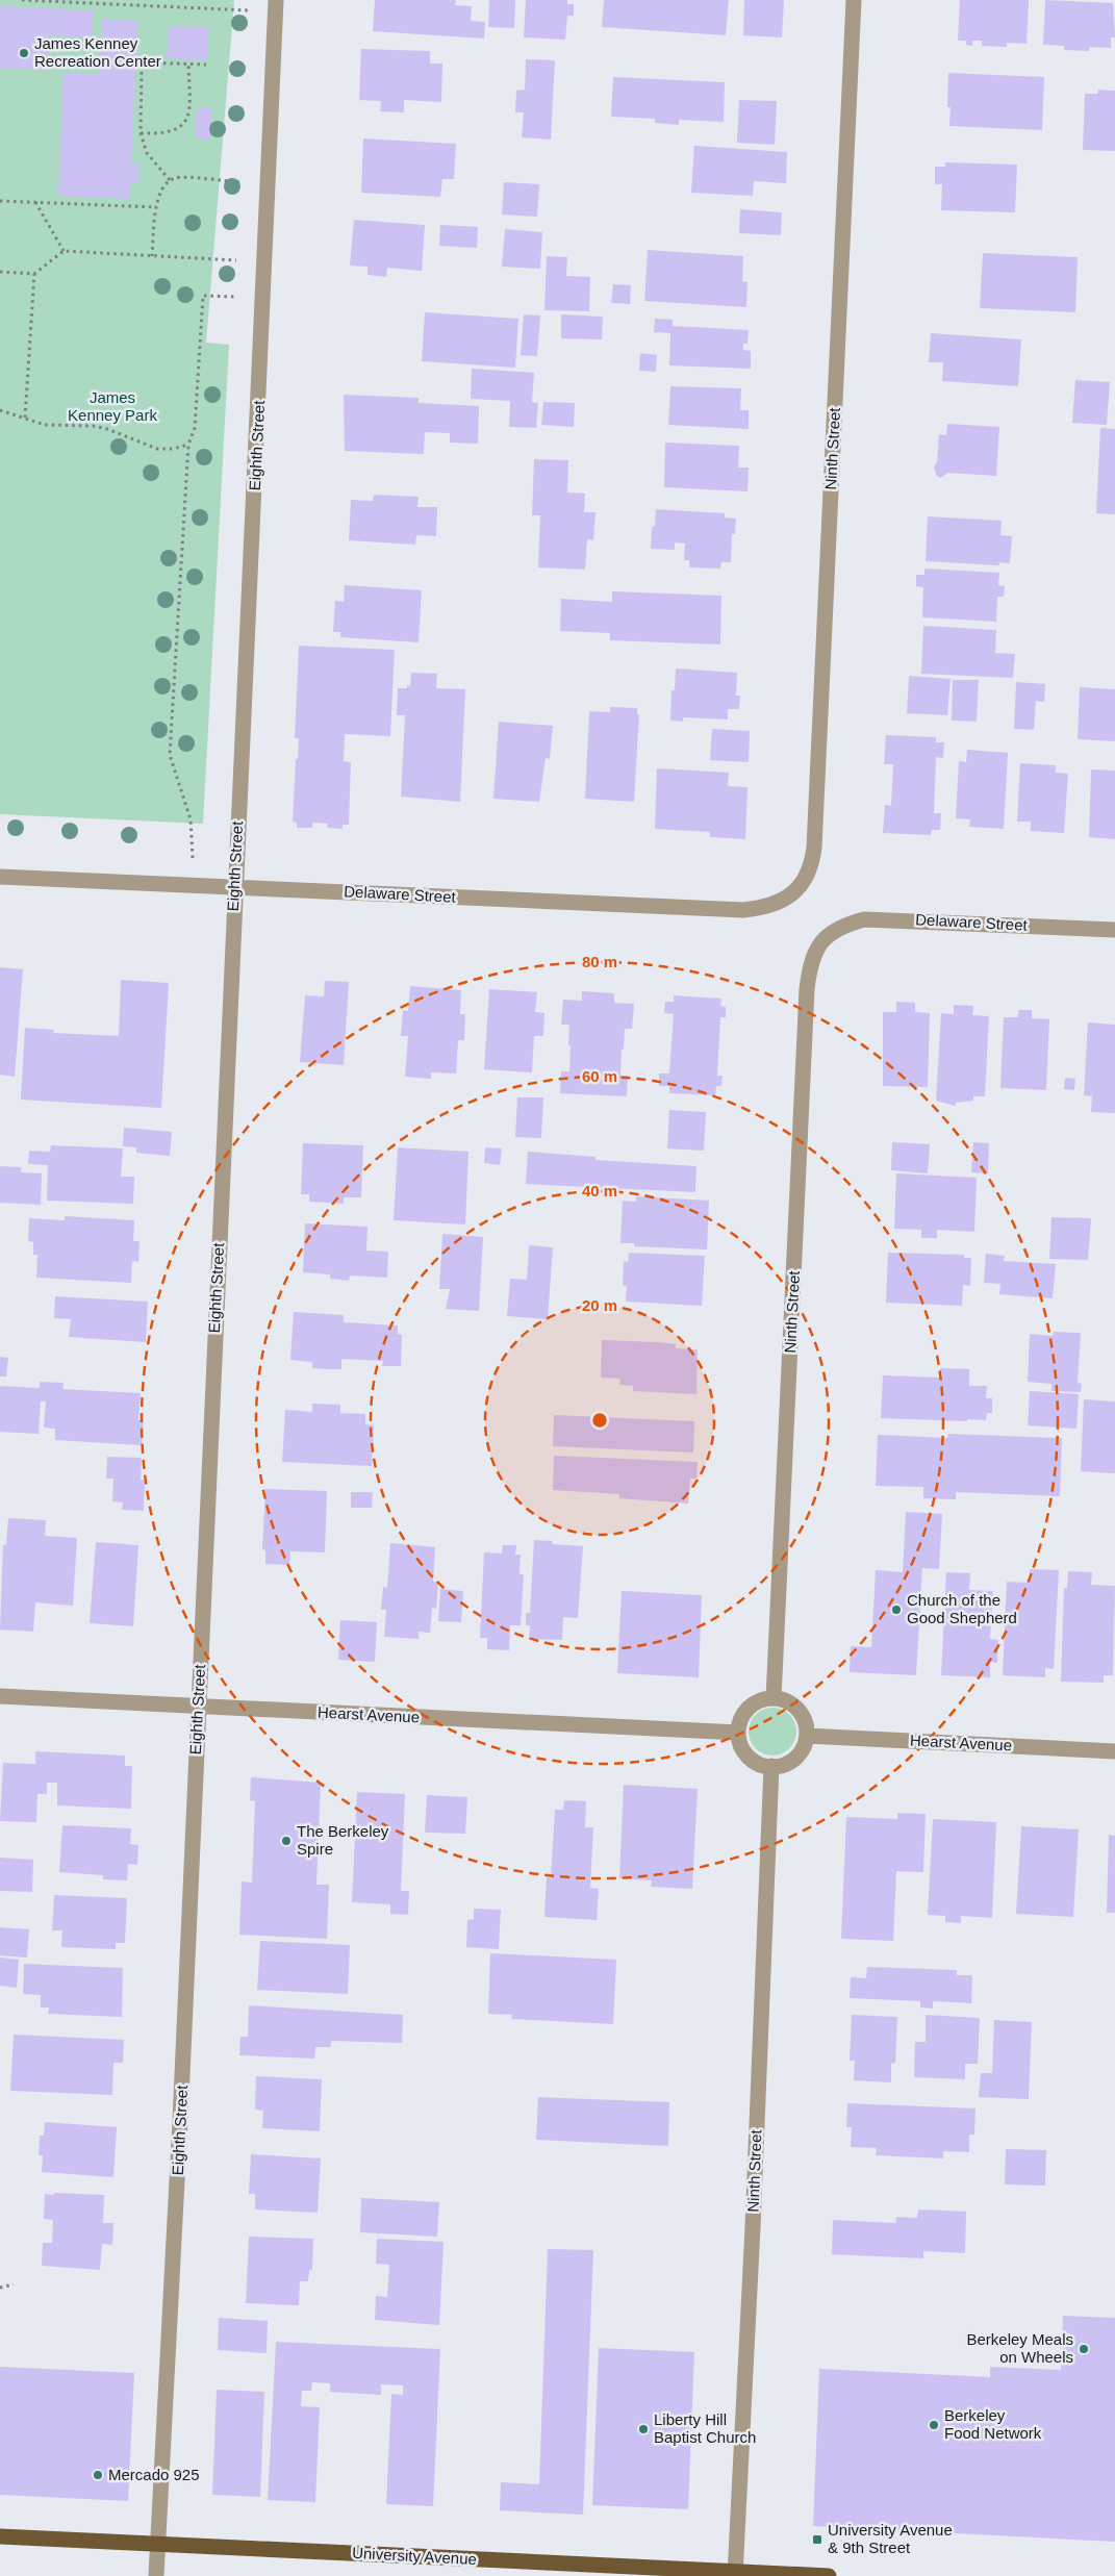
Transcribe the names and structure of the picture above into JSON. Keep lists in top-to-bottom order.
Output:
{
  "streets": {
    "main road": ["University Avenue"],
    "street": [
      "Eighth Street",
      "Ninth Street",
      "Delaware Street",
      "Hearst Avenue"
    ]
  },
  "crossings": [
    ["Eighth Street", "Delaware Street"],
    ["Eighth Street", "Hearst Avenue"],
    ["Eighth Street", "University Avenue"],
    ["Ninth Street", "Delaware Street"],
    ["Ninth Street", "Hearst Avenue"],
    ["Ninth Street", "University Avenue"]
  ],
  "parks": ["James Kenney Park"],
  "places": {
    "other": [
      "James Kenney Recreation Center",
      "Church of the Good Shepherd",
      "The Berkeley Spire",
      "Berkeley Meals on Wheels",
      "Berkeley Food Network",
      "Liberty Hill Baptist Church",
      "Mercado 925"
    ],
    "transit": ["University Avenue & 9th Street"]
  },
  "rings": [
    "80 m",
    "60 m",
    "40 m",
    "20 m"
  ]
}
